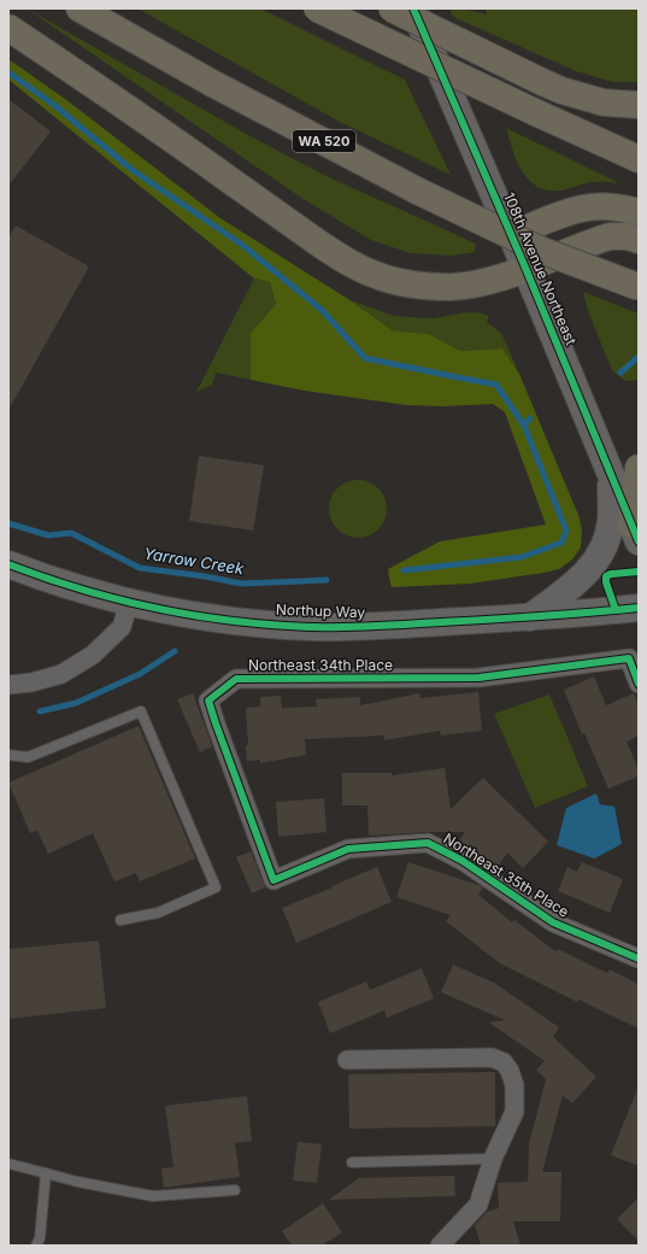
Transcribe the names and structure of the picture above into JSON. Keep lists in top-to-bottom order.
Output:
{
  "streets": {
    "highway": ["WA 520"],
    "main road": ["108th Avenue Northeast", "Northup Way"],
    "street": ["Northeast 34th Place", "Northeast 35th Place"]
  },
  "crossings": [
    ["Northeast 34th Place", "Northeast 35th Place"]
  ],
  "water": ["Yarrow Creek"]
}
